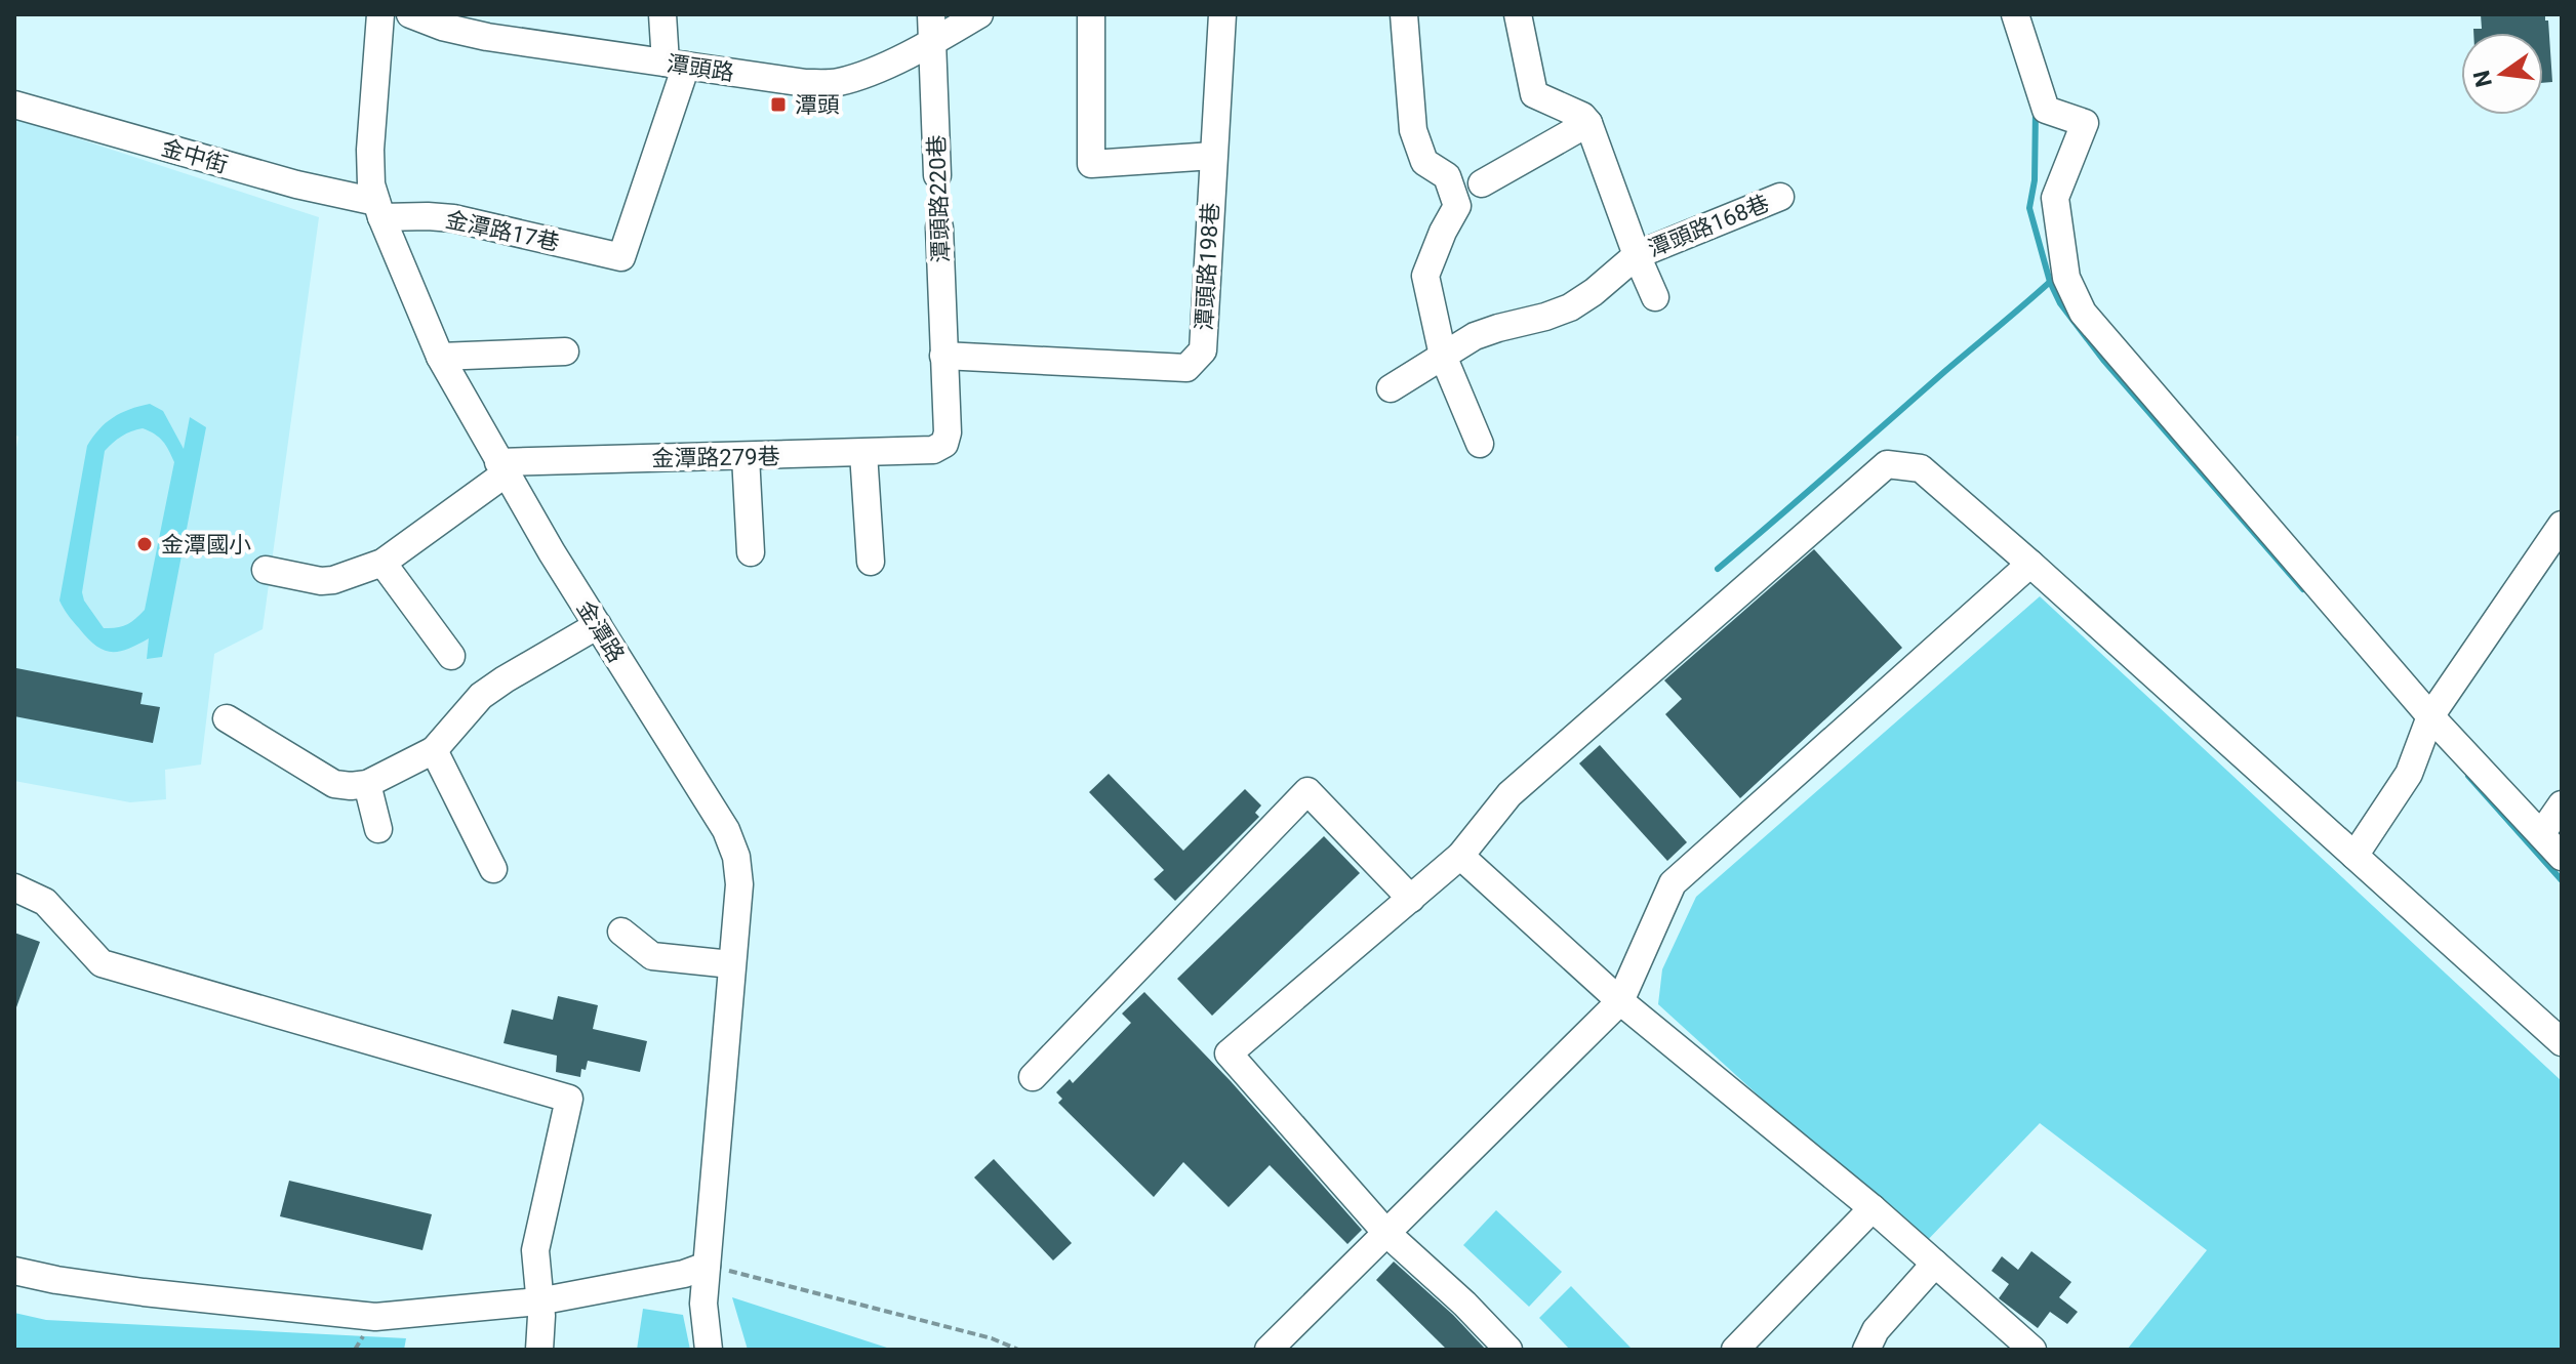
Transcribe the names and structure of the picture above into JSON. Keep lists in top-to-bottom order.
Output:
{
  "streets": {
    "street": [
      "潭頭路",
      "金中街",
      "潭頭路220巷",
      "潭頭路168巷",
      "金潭路17巷",
      "潭頭路198巷",
      "金潭路279巷",
      "金潭路"
    ]
  },
  "crossings": [
    ["潭頭路", "潭頭路220巷"],
    ["潭頭路", "金潭路17巷"],
    ["金中街", "金潭路17巷"],
    ["金中街", "金潭路"],
    ["潭頭路220巷", "潭頭路198巷"],
    ["潭頭路220巷", "金潭路279巷"],
    ["金潭路17巷", "金潭路"],
    ["金潭路279巷", "金潭路"]
  ],
  "places": {
    "transit": ["潭頭"],
    "other": ["金潭國小"]
  },
  "north": "left"
}
